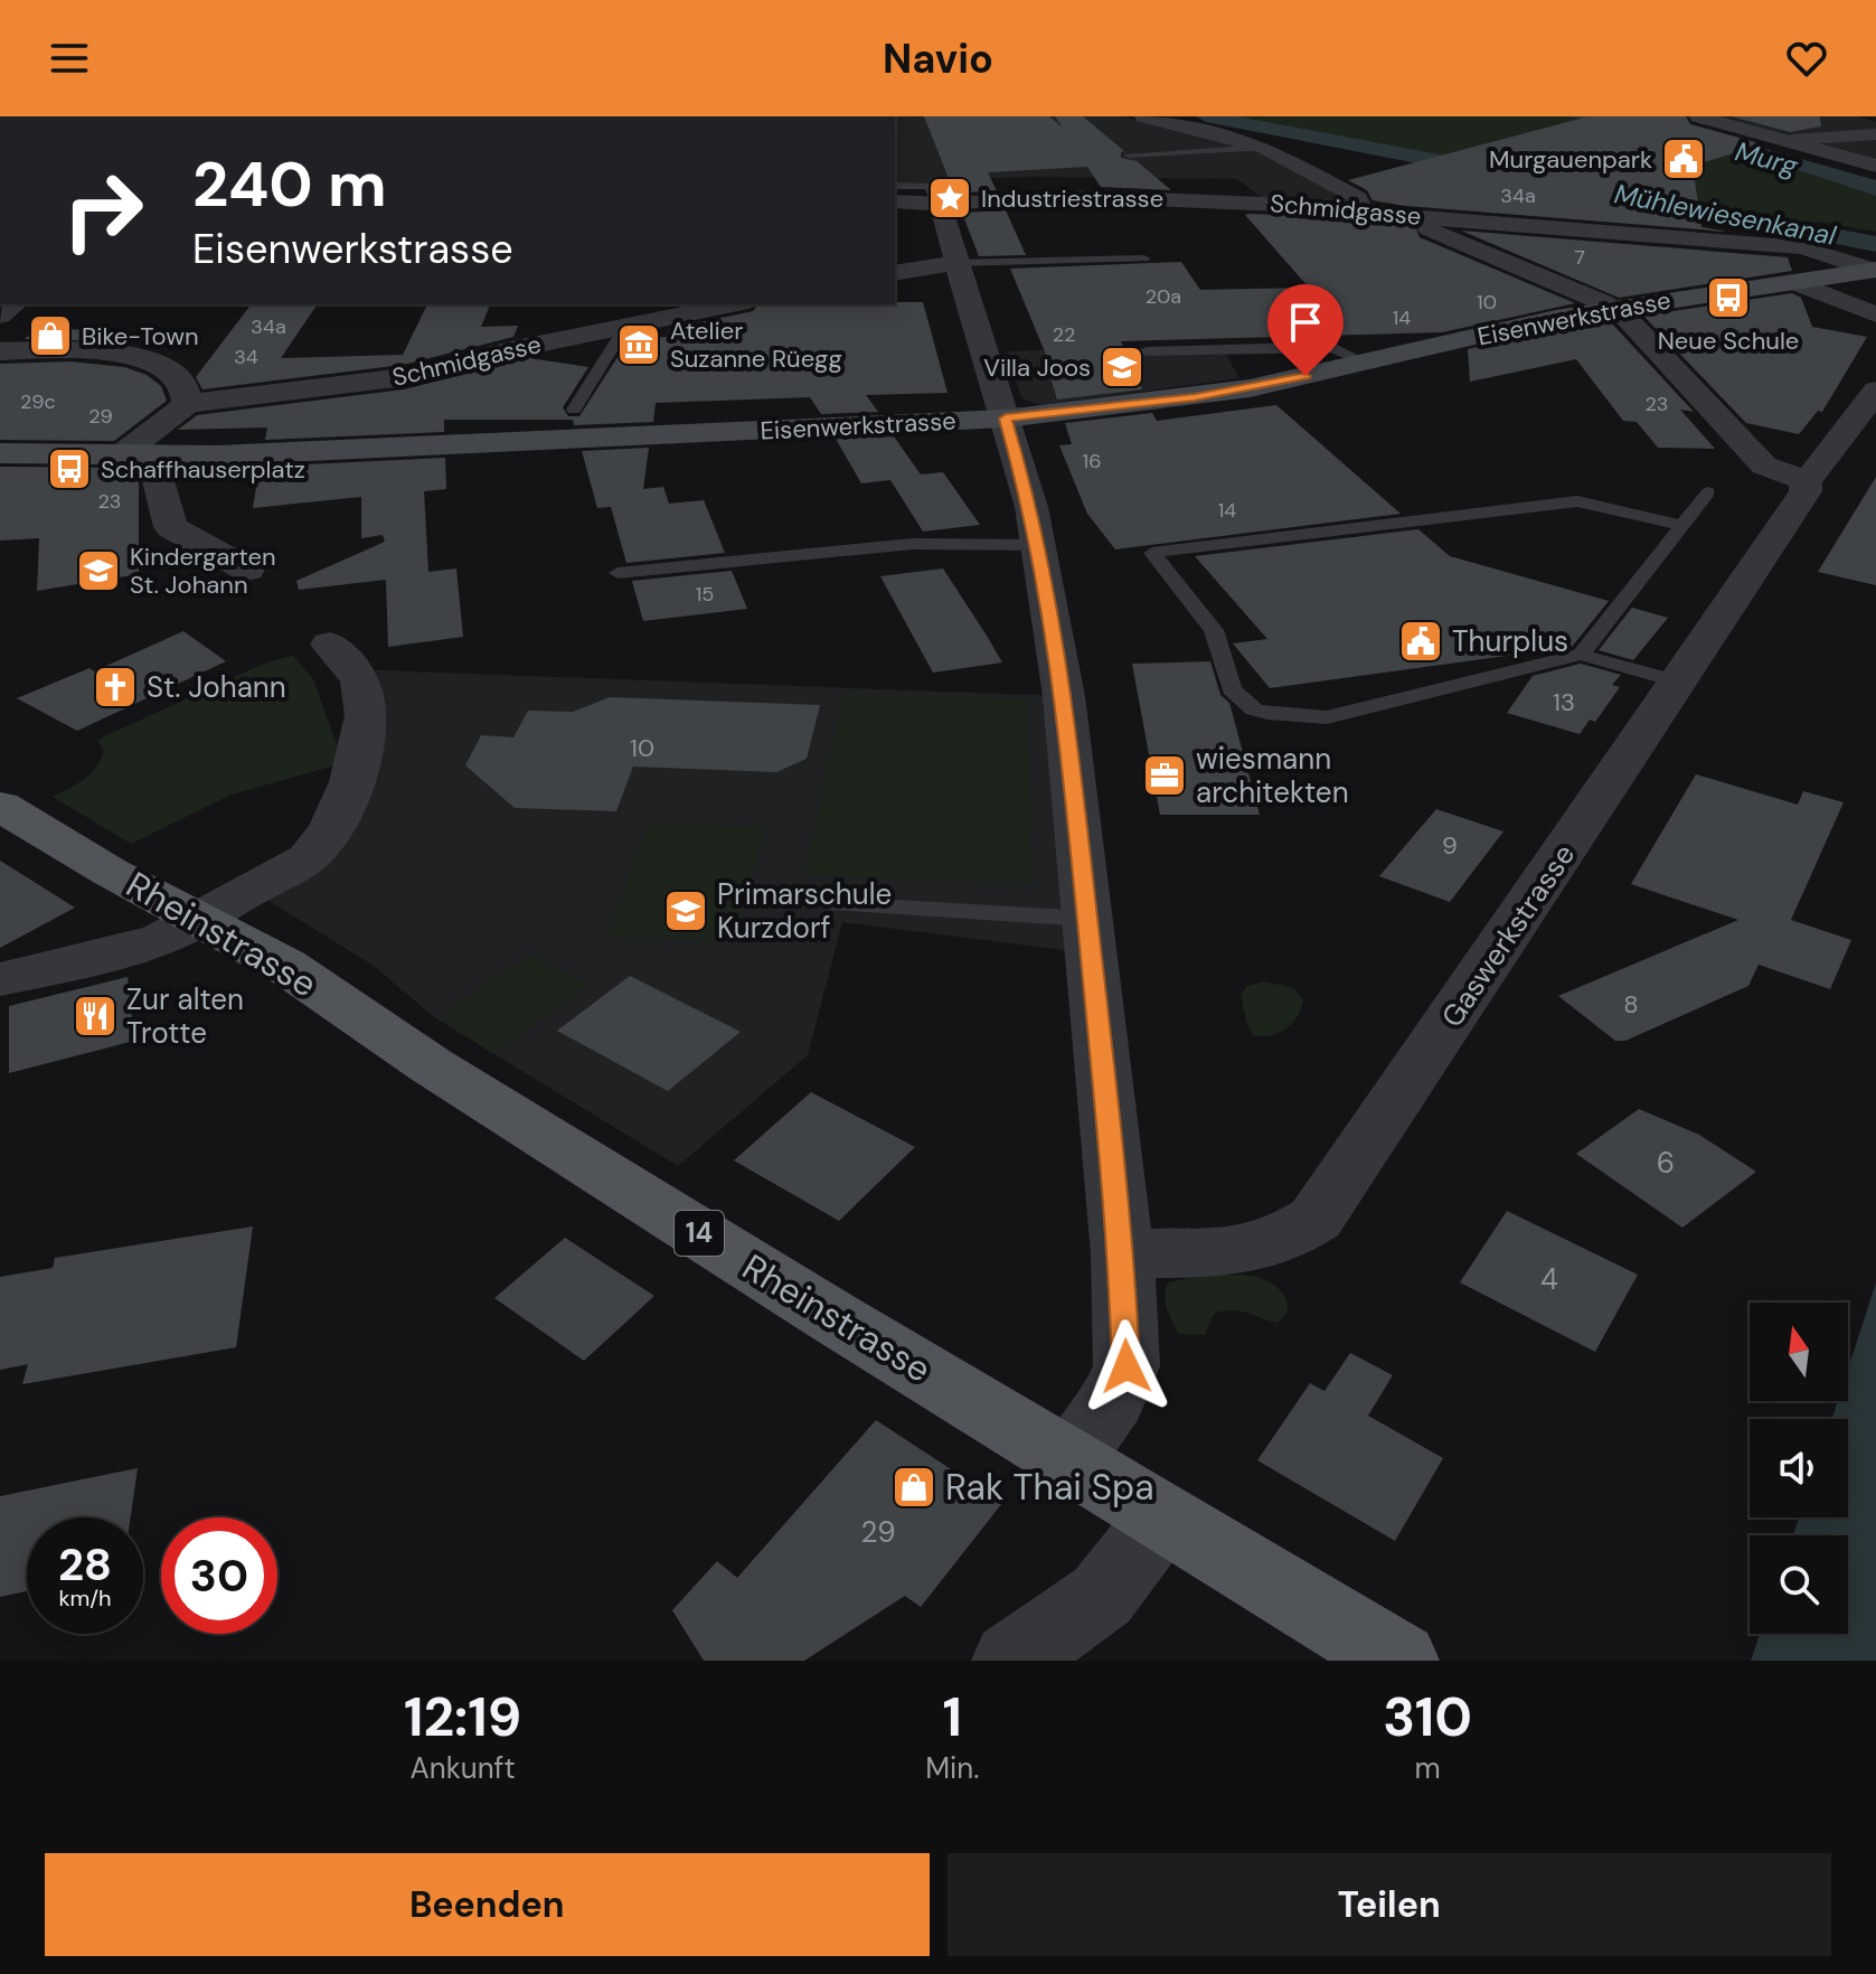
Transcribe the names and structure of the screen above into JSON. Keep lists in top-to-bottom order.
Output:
{
  "streets": {
    "main road": ["Eisenwerkstrasse", "Rheinstrasse", "14"],
    "street": ["Schmidgasse", "Gaswerkstrasse"]
  },
  "crossings": [
    ["Schmidgasse", "Eisenwerkstrasse"]
  ],
  "water": ["Murg", "Mühlewiesenkanal"],
  "places": {
    "public building": ["Murgauenpark", "Thurplus"],
    "place": ["Industriestrasse"],
    "bus stop": ["Neue Schule", "Schaffhauserplatz"],
    "shop": ["Bike-Town", "Rak Thai Spa"],
    "museum": ["Atelier Suzanne Rüegg"],
    "school or university": ["Villa Joos", "Kindergarten St. Johann", "Primarschule Kurzdorf"],
    "church": ["St. Johann"],
    "office": ["wiesmann architekten"],
    "restaurant": ["Zur alten Trotte"]
  },
  "house_numbers": [
    "34a",
    "7",
    "20a",
    "10",
    "14",
    "34a",
    "22",
    "34",
    "29c",
    "23",
    "29",
    "16",
    "23",
    "14",
    "15",
    "13",
    "10",
    "9",
    "8",
    "6",
    "4",
    "29"
  ],
  "north": "top",
  "page": {
    "header": "Navio",
    "turn": ["240 m", "Eisenwerkstrasse"],
    "speed": "28 km/h",
    "limit": "30",
    "eta": [
      "12:19",
      "Ankunft",
      "1",
      "Min.",
      "310",
      "m"
    ],
    "buttons": ["Beenden", "Teilen"]
  }
}
